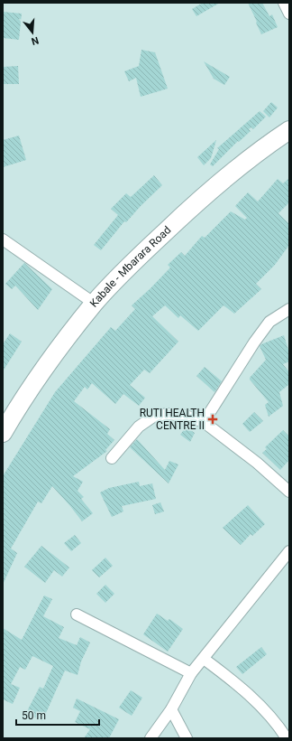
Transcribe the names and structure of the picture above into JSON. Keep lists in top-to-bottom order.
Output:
{
  "streets": {
    "main road": ["Kabale - Mbarara Road"]
  },
  "places": {
    "health": ["RUTI HEALTH CENTRE II"]
  },
  "scale_bar": "50 m",
  "north": "bottom"
}
